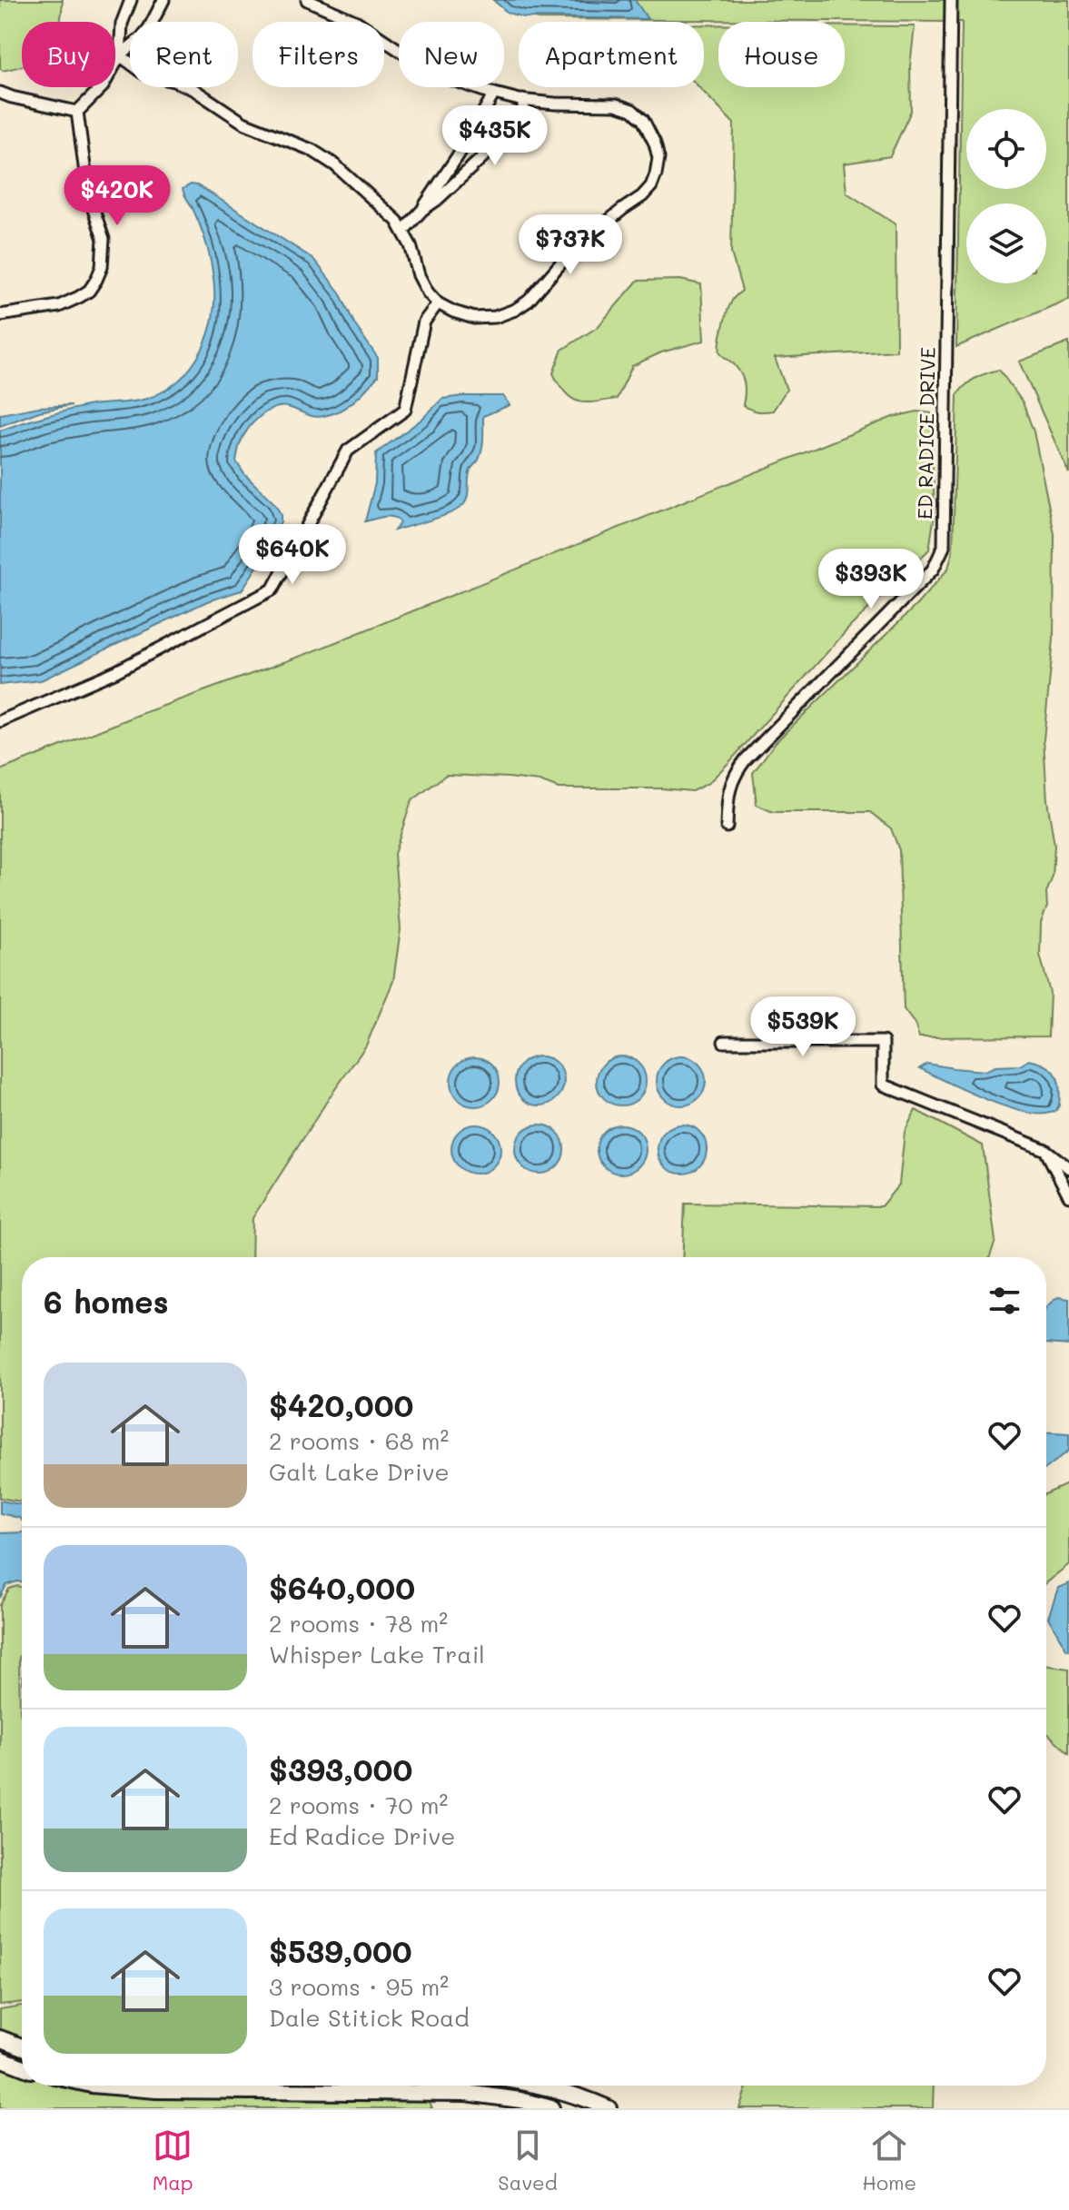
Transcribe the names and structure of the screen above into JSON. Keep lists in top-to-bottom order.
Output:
{
  "streets": {
    "street": ["ED RADICE DRIVE"]
  },
  "page": {
    "chip": [
      "Buy",
      "Rent",
      "Filters",
      "New",
      "Apartment",
      "House"
    ],
    "price": [
      "$435K",
      "$420K",
      "$737K",
      "$640K",
      "$393K",
      "$539K"
    ],
    "heading": "6 homes",
    "list": [
      {
        "name": "$420,000",
        "note": "2 rooms · 68 m² · Galt Lake Drive"
      },
      {
        "name": "$640,000",
        "note": "2 rooms · 78 m² · Whisper Lake Trail"
      },
      {
        "name": "$393,000",
        "note": "2 rooms · 70 m² · Ed Radice Drive"
      },
      {
        "name": "$539,000",
        "note": "3 rooms · 95 m² · Dale Stitick Road"
      }
    ],
    "tabs": ["Map", "Saved", "Home"]
  }
}
